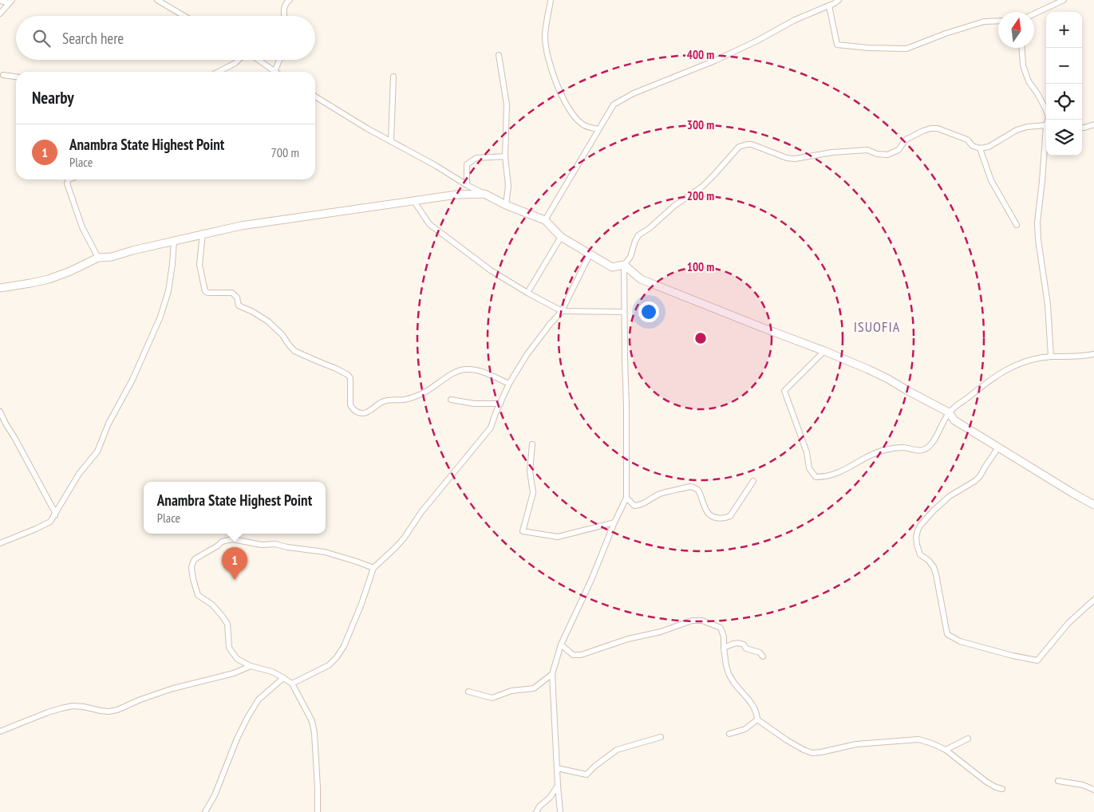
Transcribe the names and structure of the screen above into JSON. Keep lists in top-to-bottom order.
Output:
{
  "districts": ["ISUOFIA"],
  "north": "top",
  "page": {
    "map_buttons": ["+", "−"],
    "search": "Search here",
    "heading": "Nearby",
    "list": [
      {
        "mark": "1",
        "name": "Anambra State Highest Point",
        "note": "Place",
        "value": "700 m"
      }
    ],
    "popup": ["Anambra State Highest Point", "Place"],
    "pins": "1"
  },
  "rings": [
    "400 m",
    "300 m",
    "200 m",
    "100 m"
  ]
}
